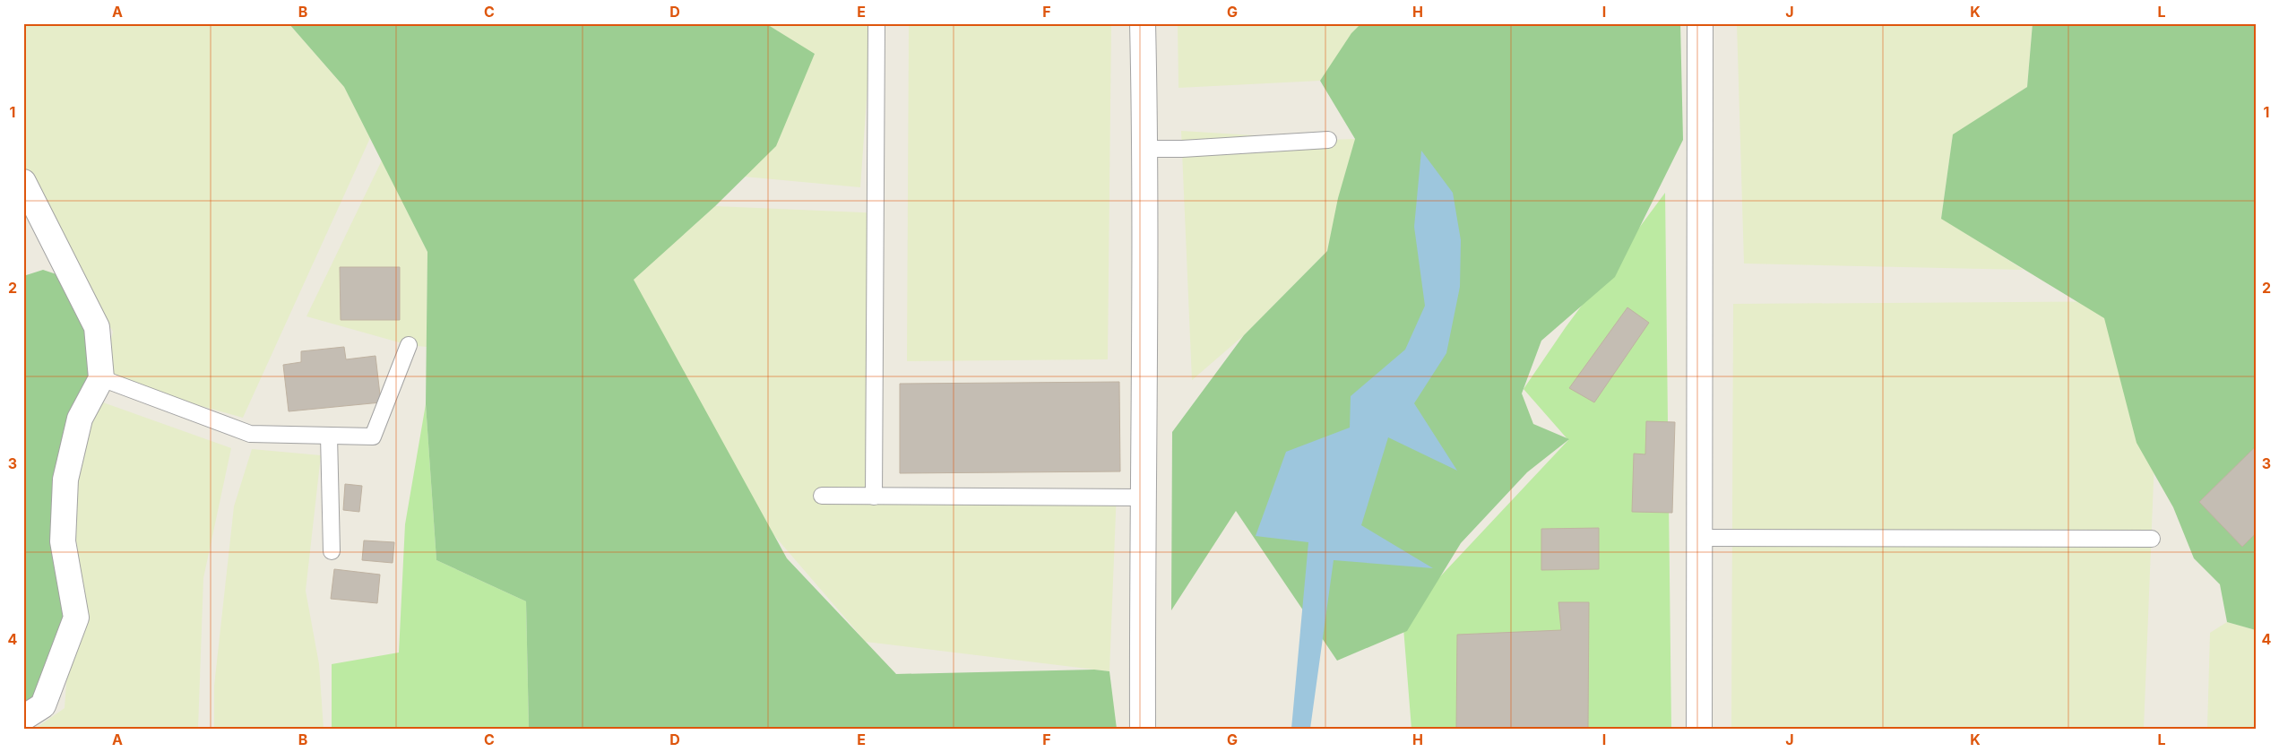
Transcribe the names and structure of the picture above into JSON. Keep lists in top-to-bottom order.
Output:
{
  "grid": {
    "columns": [
      "A",
      "B",
      "C",
      "D",
      "E",
      "F",
      "G",
      "H",
      "I",
      "J",
      "K",
      "L"
    ],
    "rows": [
      "1",
      "2",
      "3",
      "4"
    ]
  }
}
